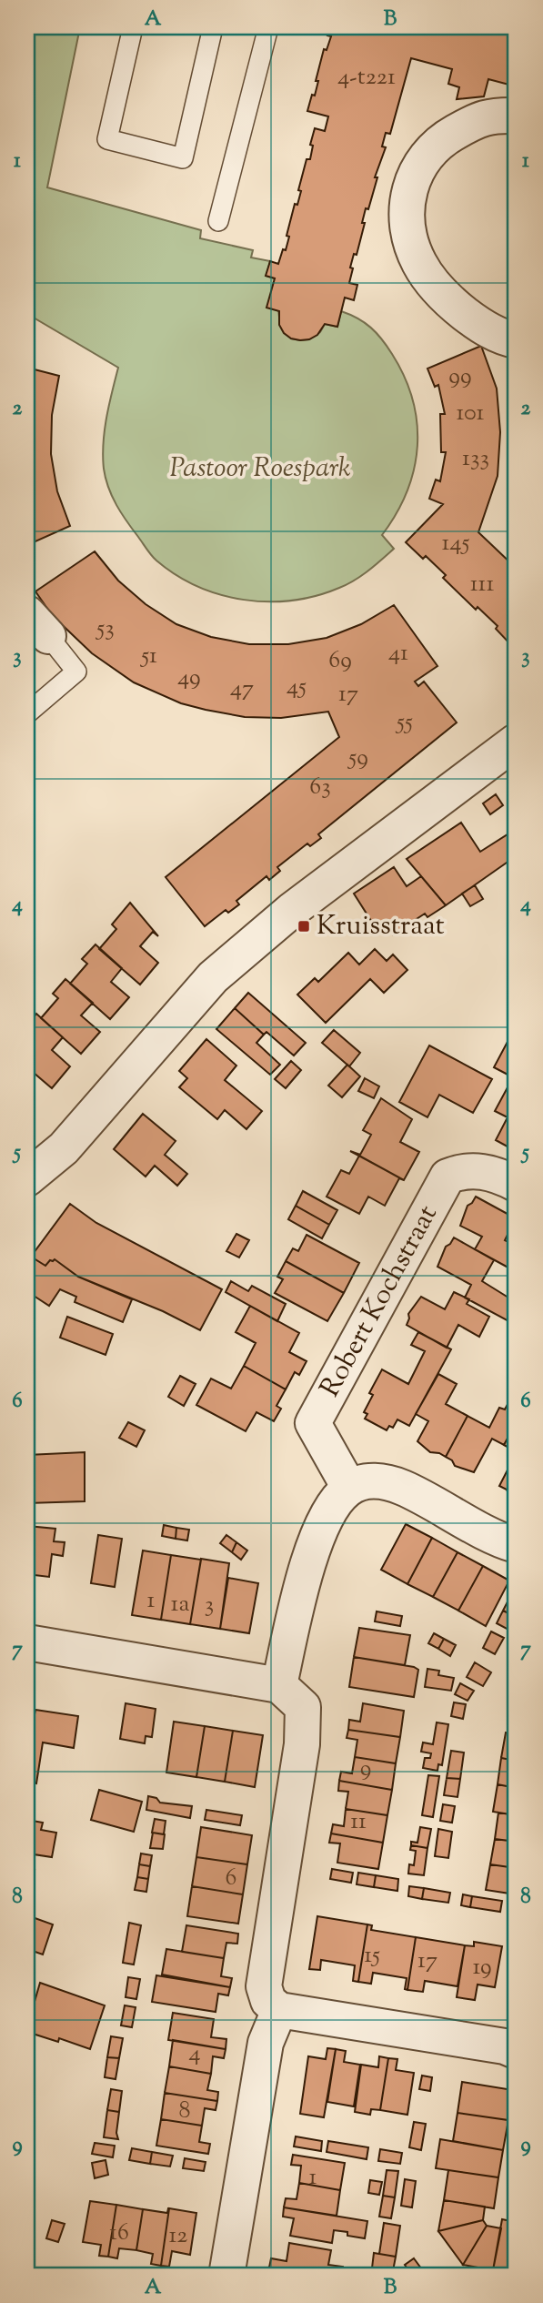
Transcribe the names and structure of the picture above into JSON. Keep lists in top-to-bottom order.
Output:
{
  "streets": {
    "street": ["Robert Kochstraat"]
  },
  "parks": ["Pastoor Roespark"],
  "places": {
    "transit": ["Kruisstraat"]
  },
  "house_numbers": [
    "4-t221",
    "99",
    "101",
    "133",
    "145",
    "111",
    "53",
    "41",
    "51",
    "69",
    "49",
    "45",
    "47",
    "17",
    "55",
    "59",
    "63",
    "1",
    "1a",
    "3",
    "9",
    "11",
    "6",
    "15",
    "17",
    "19",
    "4",
    "8",
    "1",
    "16",
    "12"
  ],
  "grid": {
    "columns": ["A", "B"],
    "rows": [
      "1",
      "2",
      "3",
      "4",
      "5",
      "6",
      "7",
      "8",
      "9"
    ]
  }
}
